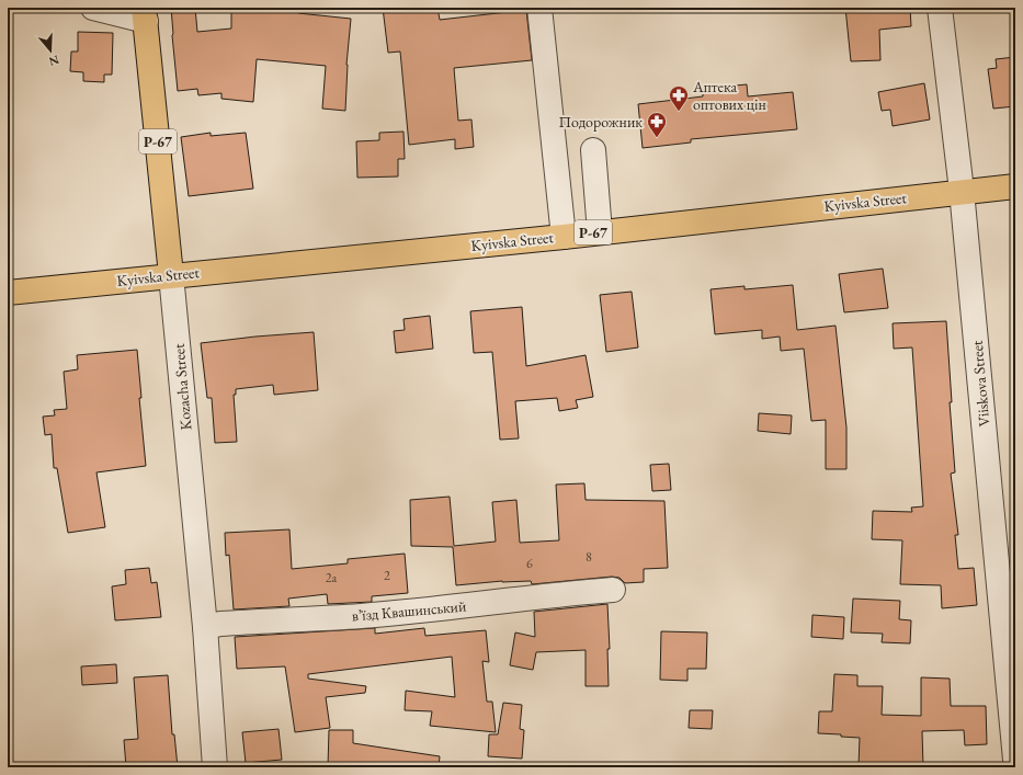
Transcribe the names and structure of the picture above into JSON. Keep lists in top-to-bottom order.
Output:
{
  "streets": {
    "main road": ["Р-67", "Kyivska Street", "Kozacha Street"],
    "street": ["Viiskova Street", "в’їзд Квашинський"]
  },
  "crossings": [
    ["Kyivska Street", "Viiskova Street"],
    ["Kyivska Street", "Kozacha Street"],
    ["Kozacha Street", "в’їзд Квашинський"]
  ],
  "places": {
    "pharmacy": ["Аптека оптових цін", "Подорожник"]
  },
  "house_numbers": [
    "8",
    "6",
    "2",
    "2а"
  ],
  "north": "bottom"
}
